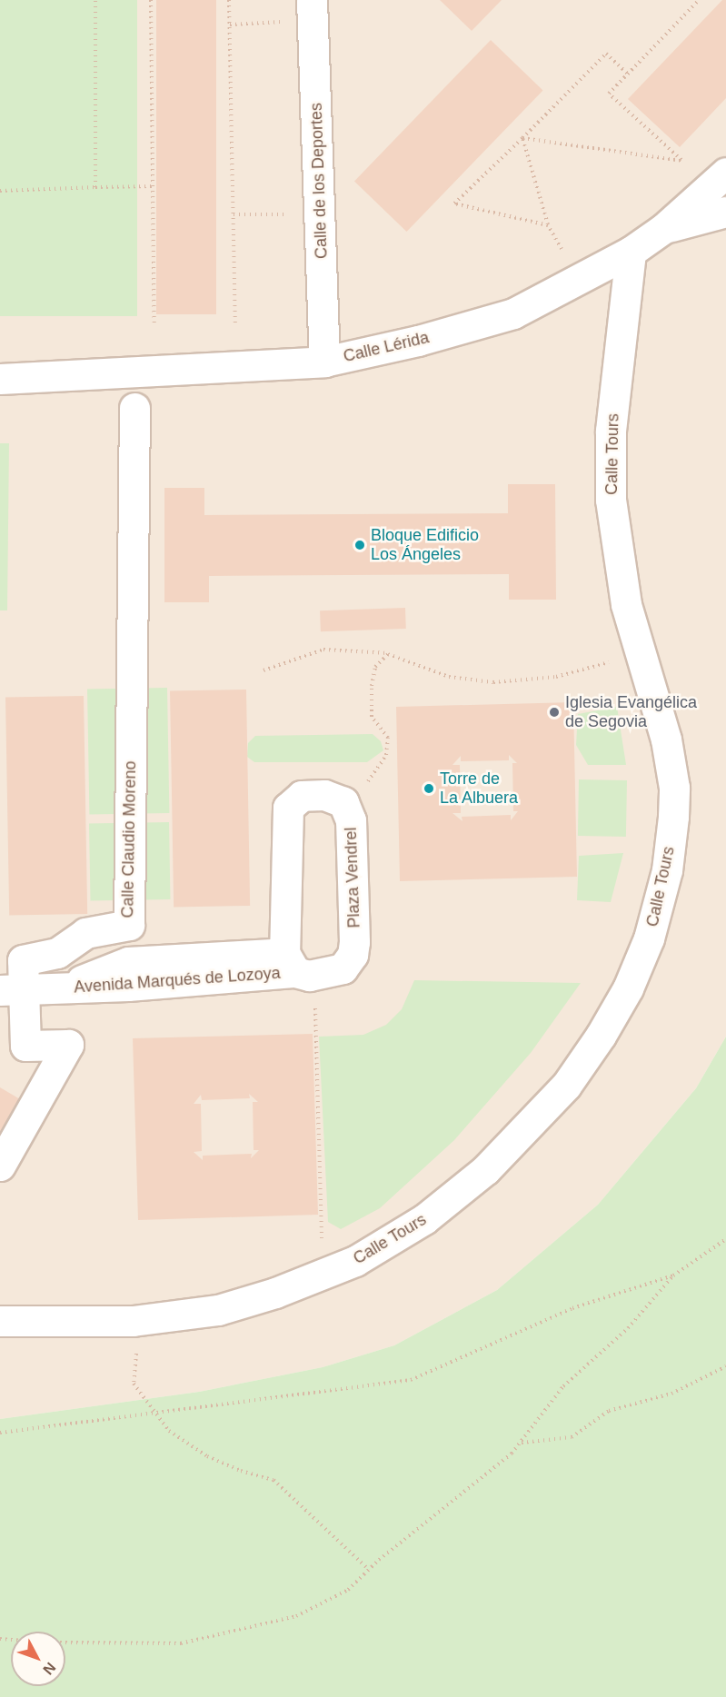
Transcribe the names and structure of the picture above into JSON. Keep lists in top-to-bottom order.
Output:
{
  "streets": {
    "street": [
      "Calle de los Deportes",
      "Calle Lérida",
      "Calle Tours",
      "Calle Claudio Moreno",
      "Plaza Vendrel",
      "Avenida Marqués de Lozoya"
    ]
  },
  "crossings": [
    ["Calle de los Deportes", "Calle Lérida"],
    ["Calle Lérida", "Calle Tours"],
    ["Calle Claudio Moreno", "Avenida Marqués de Lozoya"],
    ["Plaza Vendrel", "Avenida Marqués de Lozoya"]
  ],
  "places": ["Bloque Edificio Los Ángeles", "Iglesia Evangélica de Segovia", "Torre de La Albuera"],
  "north": "bottom right"
}
